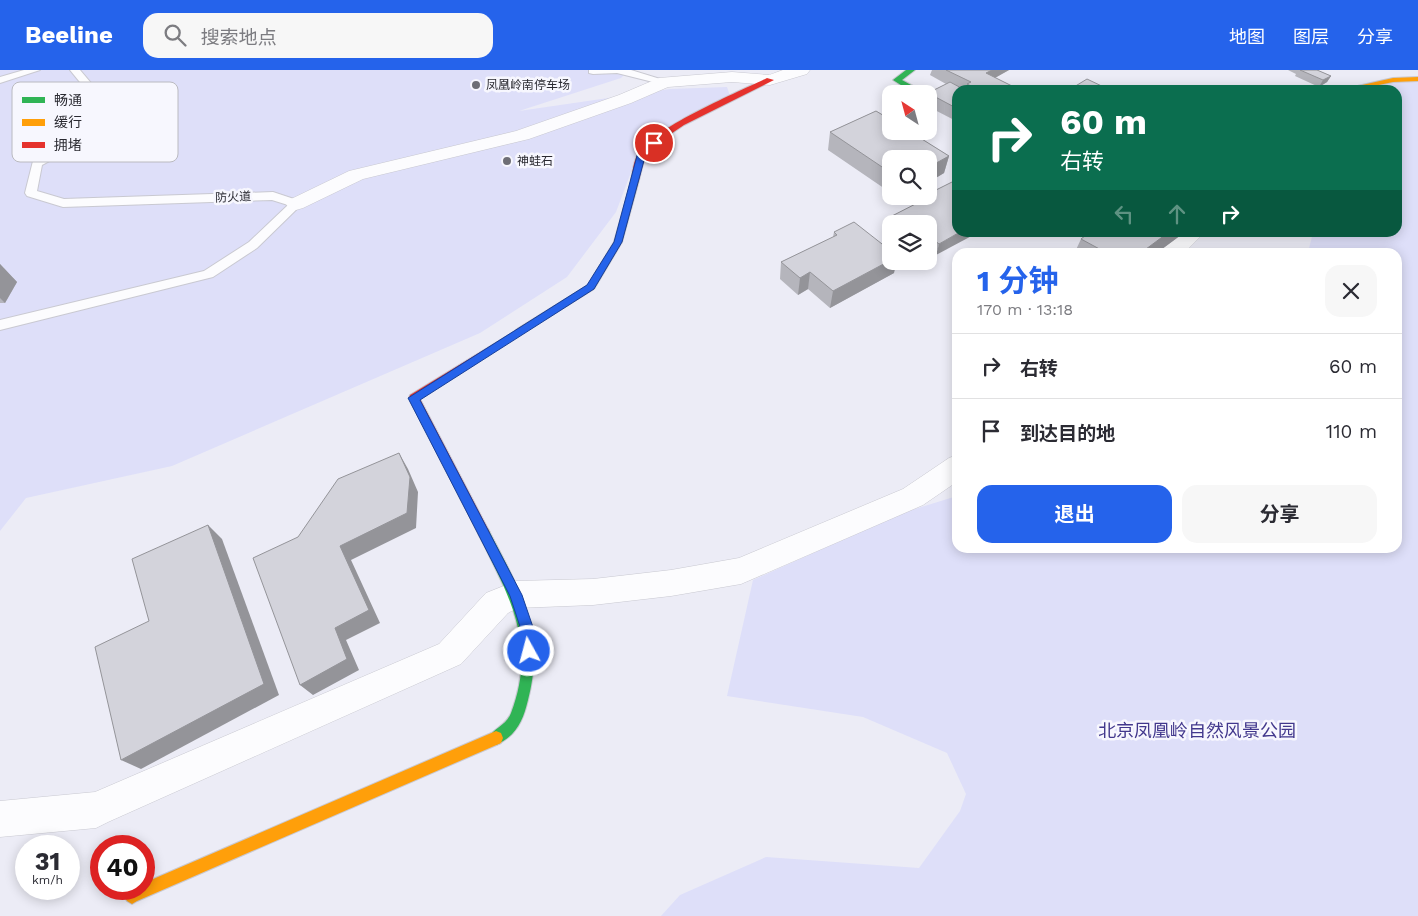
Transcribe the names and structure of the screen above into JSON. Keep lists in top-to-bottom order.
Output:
{
  "streets": {
    "lane": ["防火道"]
  },
  "parks": ["北京凤凰岭自然风景公园"],
  "places": ["凤凰岭南停车场", "神蛙石"],
  "legend": ["畅通", "缓行", "拥堵"],
  "north": "top left",
  "page": {
    "header": "Beeline",
    "search": "搜索地点",
    "nav": ["地图", "图层", "分享"],
    "turn": ["60 m", "右转"],
    "heading": ["1 分钟", "170 m · 13:18"],
    "list": [
      {
        "name": "右转",
        "value": "60 m"
      },
      {
        "name": "到达目的地",
        "value": "110 m"
      }
    ],
    "buttons": ["退出", "分享"],
    "speed": "31 km/h",
    "limit": "40"
  }
}
